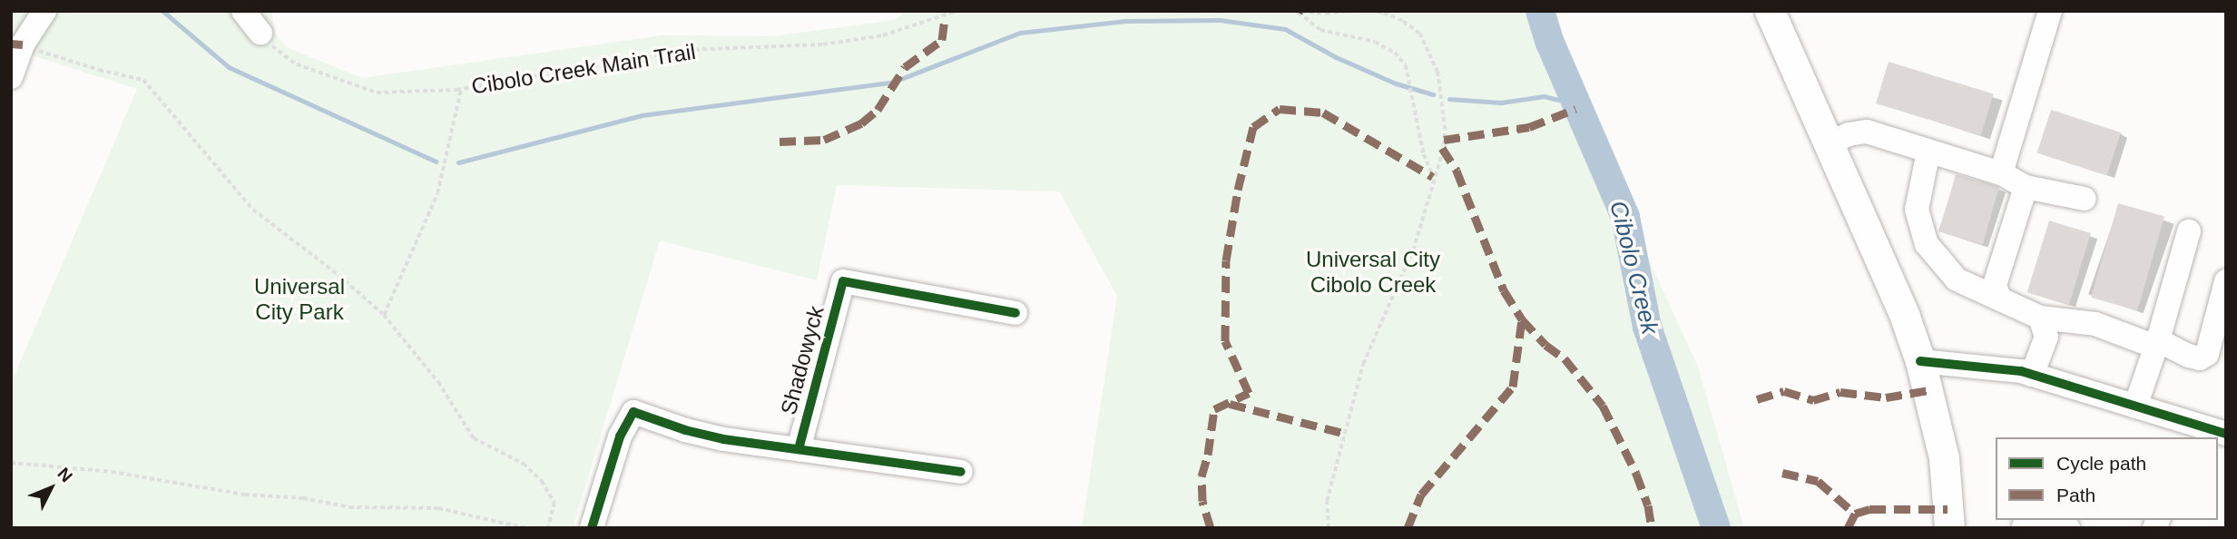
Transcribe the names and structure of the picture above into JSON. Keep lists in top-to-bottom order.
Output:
{
  "streets": {
    "street": ["Shadowyck"],
    "path": ["Cibolo Creek Main Trail"]
  },
  "water": ["Cibolo Creek"],
  "parks": ["Universal City Cibolo Creek", "Universal City Park"],
  "legend": ["Cycle path", "Path"],
  "north": "top right"
}
